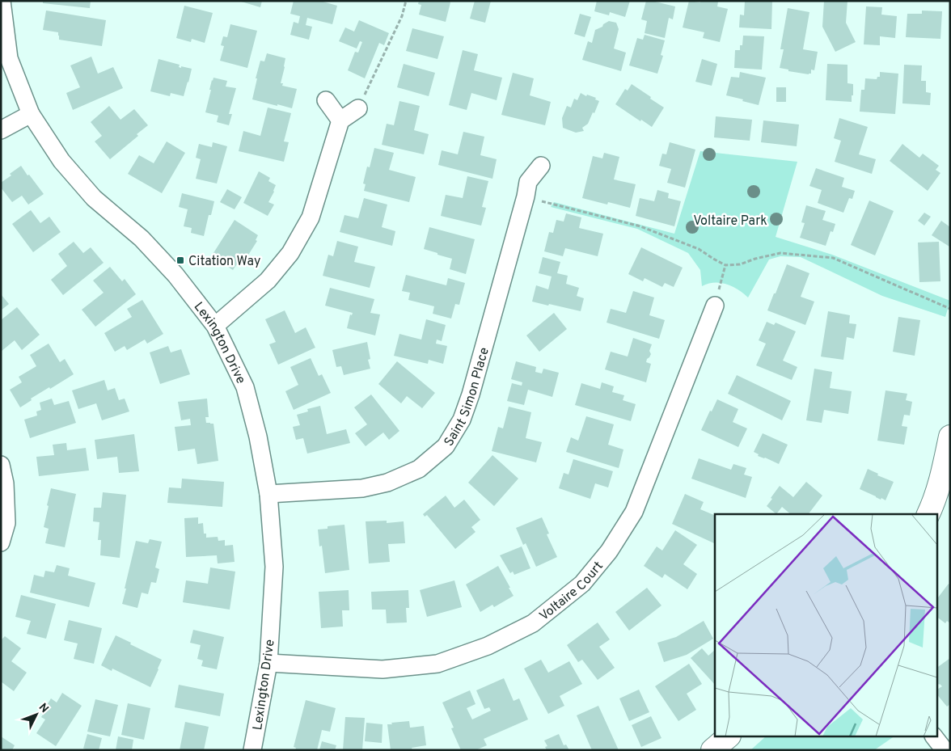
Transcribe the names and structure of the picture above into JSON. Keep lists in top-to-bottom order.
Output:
{
  "streets": {
    "street": ["Lexington Drive", "Saint Simon Place", "Voltaire Court"]
  },
  "crossings": [
    ["Lexington Drive", "Saint Simon Place"],
    ["Lexington Drive", "Voltaire Court"]
  ],
  "parks": ["Voltaire Park"],
  "places": {
    "transit": ["Citation Way"]
  },
  "north": "top right"
}
